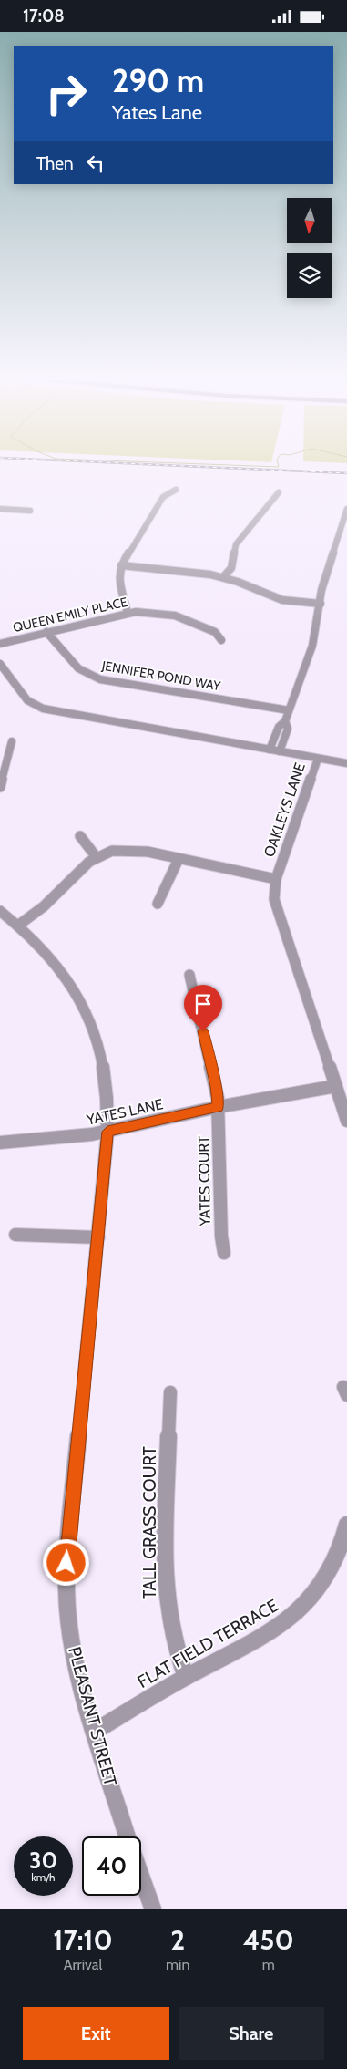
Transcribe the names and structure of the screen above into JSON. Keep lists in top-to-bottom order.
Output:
{
  "streets": {
    "street": [
      "QUEEN EMILY PLACE",
      "JENNIFER POND WAY",
      "OAKLEYS LANE",
      "YATES LANE",
      "YATES COURT",
      "TALL GRASS COURT",
      "FLAT FIELD TERRACE",
      "PLEASANT STREET"
    ]
  },
  "crossings": [
    ["QUEEN EMILY PLACE", "JENNIFER POND WAY"],
    ["OAKLEYS LANE", "YATES LANE"],
    ["YATES LANE", "YATES COURT"],
    ["YATES LANE", "PLEASANT STREET"],
    ["TALL GRASS COURT", "FLAT FIELD TERRACE"],
    ["FLAT FIELD TERRACE", "PLEASANT STREET"]
  ],
  "north": "bottom",
  "page": {
    "status": "17:08",
    "turn": ["290 m", "Yates Lane"],
    "then": "Then",
    "speed": "30 km/h",
    "limit": "40",
    "eta": [
      "17:10",
      "Arrival",
      "2",
      "min",
      "450",
      "m"
    ],
    "buttons": ["Exit", "Share"]
  }
}
